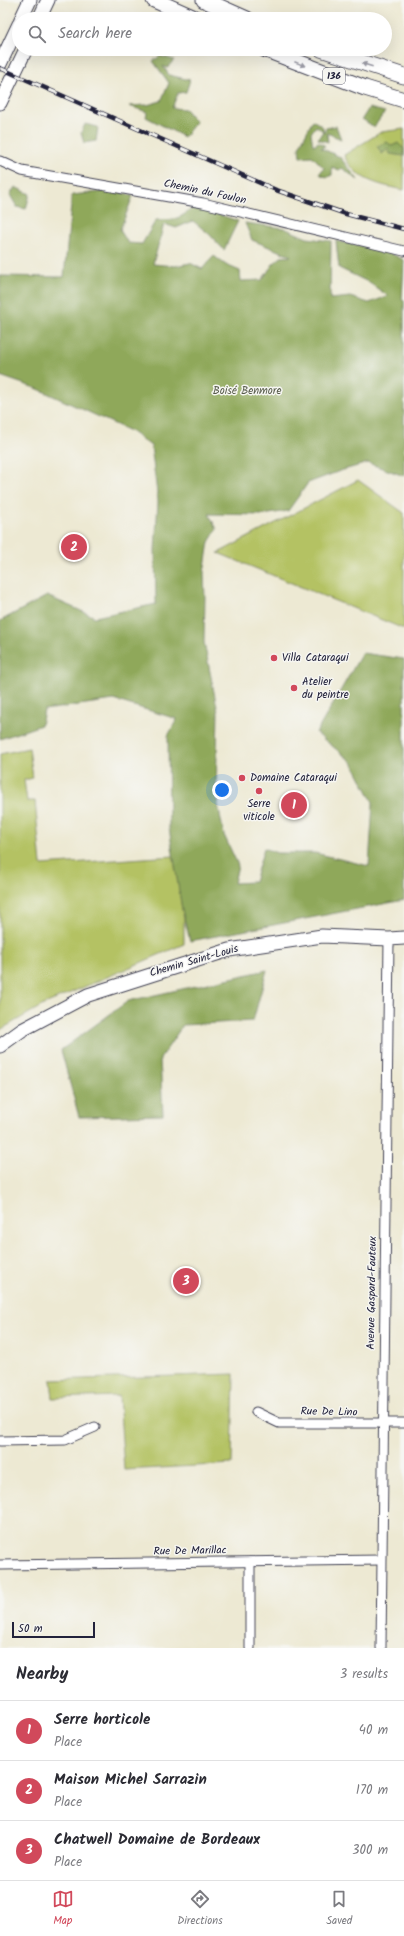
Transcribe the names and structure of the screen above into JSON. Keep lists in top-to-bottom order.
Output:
{
  "streets": {
    "main road": ["136"],
    "street": [
      "Chemin du Foulon",
      "Chemin Saint-Louis",
      "Avenue Gaspard-Fauteux",
      "Rue De Lino",
      "Rue De Marillac"
    ]
  },
  "crossings": [
    ["Chemin Saint-Louis", "Avenue Gaspard-Fauteux"],
    ["Avenue Gaspard-Fauteux", "Rue De Lino"],
    ["Avenue Gaspard-Fauteux", "Rue De Marillac"]
  ],
  "parks": ["Boisé Benmore"],
  "places": [
    "Villa Cataraqui",
    "Atelier du peintre",
    "Domaine Cataraqui",
    "Serre viticole"
  ],
  "scale_bar": "50 m",
  "page": {
    "search": "Search here",
    "pins": ["2", "1", "3"],
    "scale": "50 m",
    "heading": ["Nearby", "3 results"],
    "list": [
      {
        "mark": "1",
        "name": "Serre horticole",
        "note": "Place",
        "value": "40 m"
      },
      {
        "mark": "2",
        "name": "Maison Michel Sarrazin",
        "note": "Place",
        "value": "170 m"
      },
      {
        "mark": "3",
        "name": "Chatwell Domaine de Bordeaux",
        "note": "Place",
        "value": "300 m"
      }
    ],
    "nav": ["Map", "Directions", "Saved"]
  }
}
